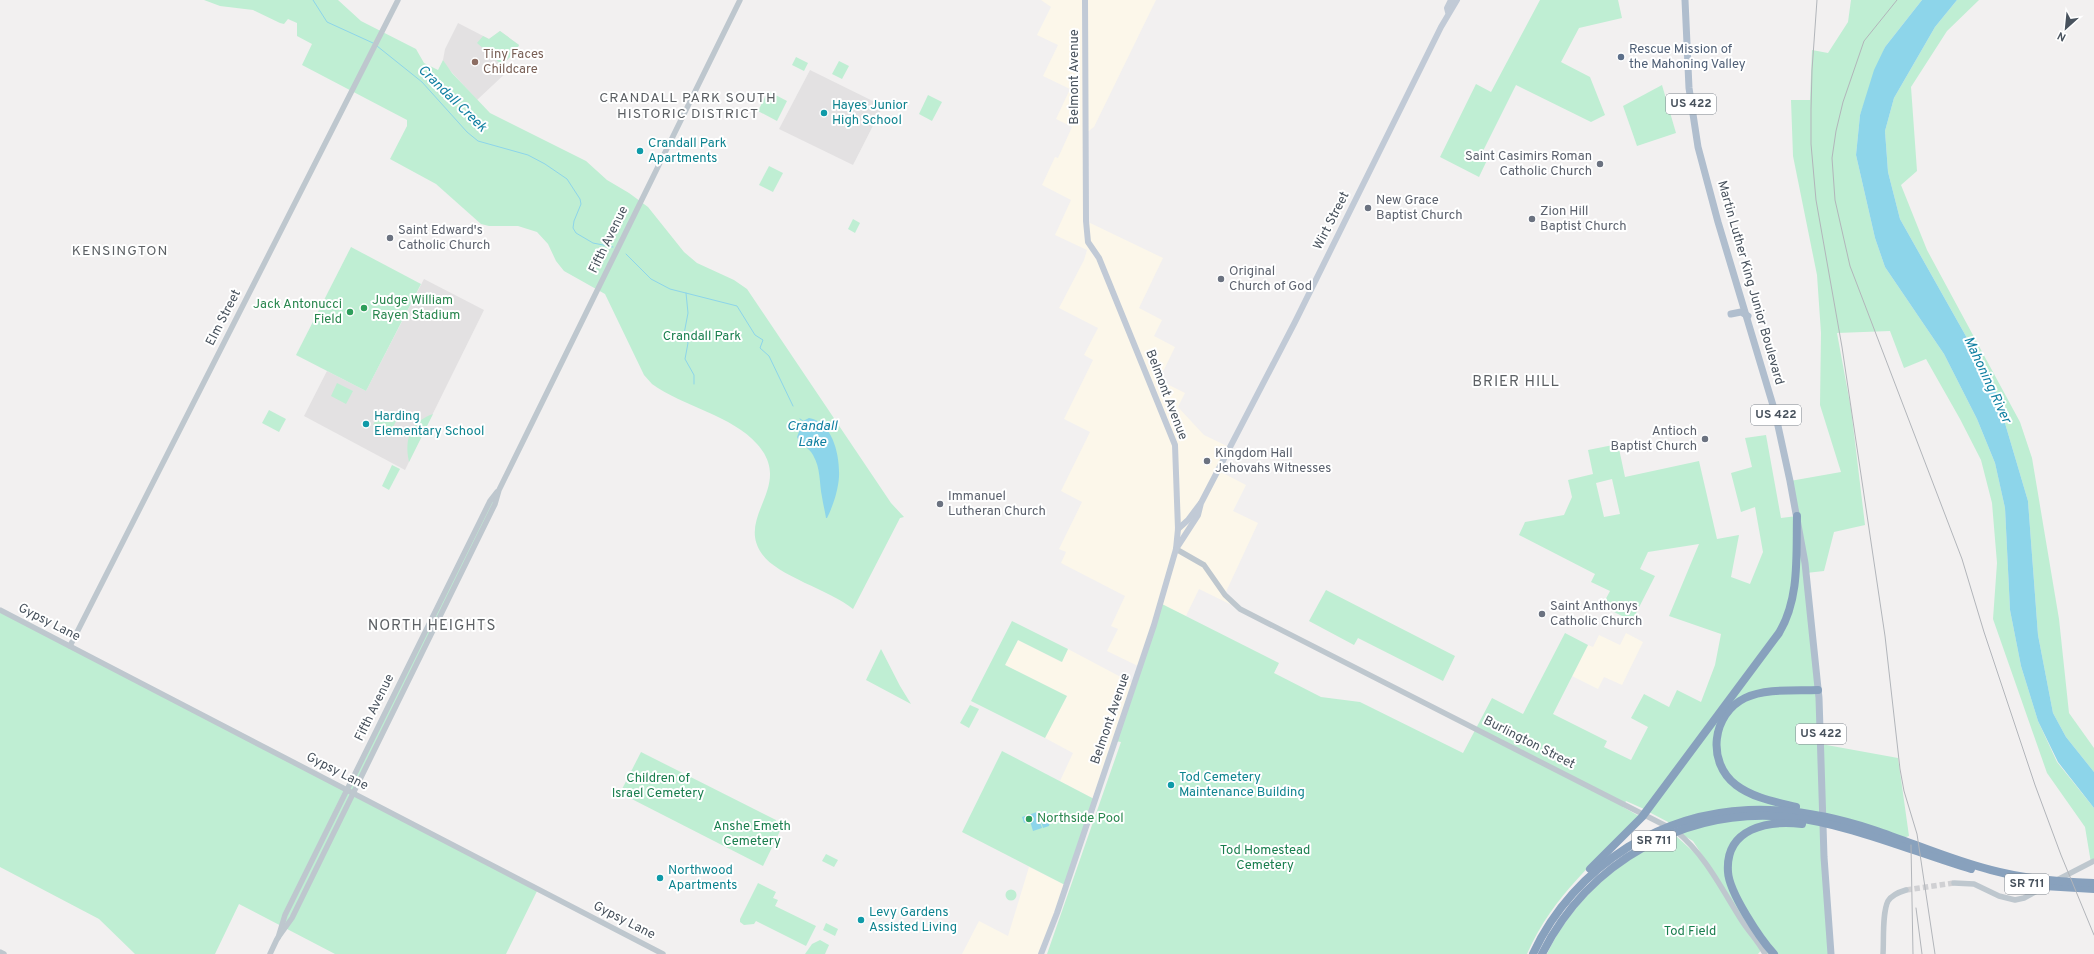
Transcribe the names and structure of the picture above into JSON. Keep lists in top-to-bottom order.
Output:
{
  "streets": {
    "highway": ["SR 711"],
    "main road": [
      "Belmont Avenue",
      "US 422",
      "Wirt Street",
      "Martin Luther King Junior Boulevard"
    ],
    "street": [
      "Fifth Avenue",
      "Elm Street",
      "Gypsy Lane",
      "Burlington Street"
    ]
  },
  "crossings": [
    ["Belmont Avenue", "Wirt Street"],
    ["Belmont Avenue", "Burlington Street"],
    ["Wirt Street", "Burlington Street"],
    ["Fifth Avenue", "Gypsy Lane"],
    ["Elm Street", "Gypsy Lane"]
  ],
  "districts": [
    "CRANDALL PARK SOUTH HISTORIC DISTRICT",
    "KENSINGTON",
    "BRIER HILL",
    "NORTH HEIGHTS"
  ],
  "water": ["Crandall Creek", "Mahoning River", "Crandall Lake"],
  "parks": [
    "Crandall Park",
    "Children of Israel Cemetery",
    "Anshe Emeth Cemetery",
    "Tod Homestead Cemetery",
    "Tod Field"
  ],
  "places": [
    "Rescue Mission of the Mahoning Valley",
    "Tiny Faces Childcare",
    "Hayes Junior High School",
    "Crandall Park Apartments",
    "Saint Casimirs Roman Catholic Church",
    "New Grace Baptist Church",
    "Zion Hill Baptist Church",
    "Saint Edward's Catholic Church",
    "Original Church of God",
    "Judge William Rayen Stadium",
    "Jack Antonucci Field",
    "Harding Elementary School",
    "Antioch Baptist Church",
    "Kingdom Hall Jehovahs Witnesses",
    "Immanuel Lutheran Church",
    "Saint Anthonys Catholic Church",
    "Tod Cemetery Maintenance Building",
    "Northside Pool",
    "Northwood Apartments",
    "Levy Gardens Assisted Living"
  ],
  "north": "bottom left"
}
